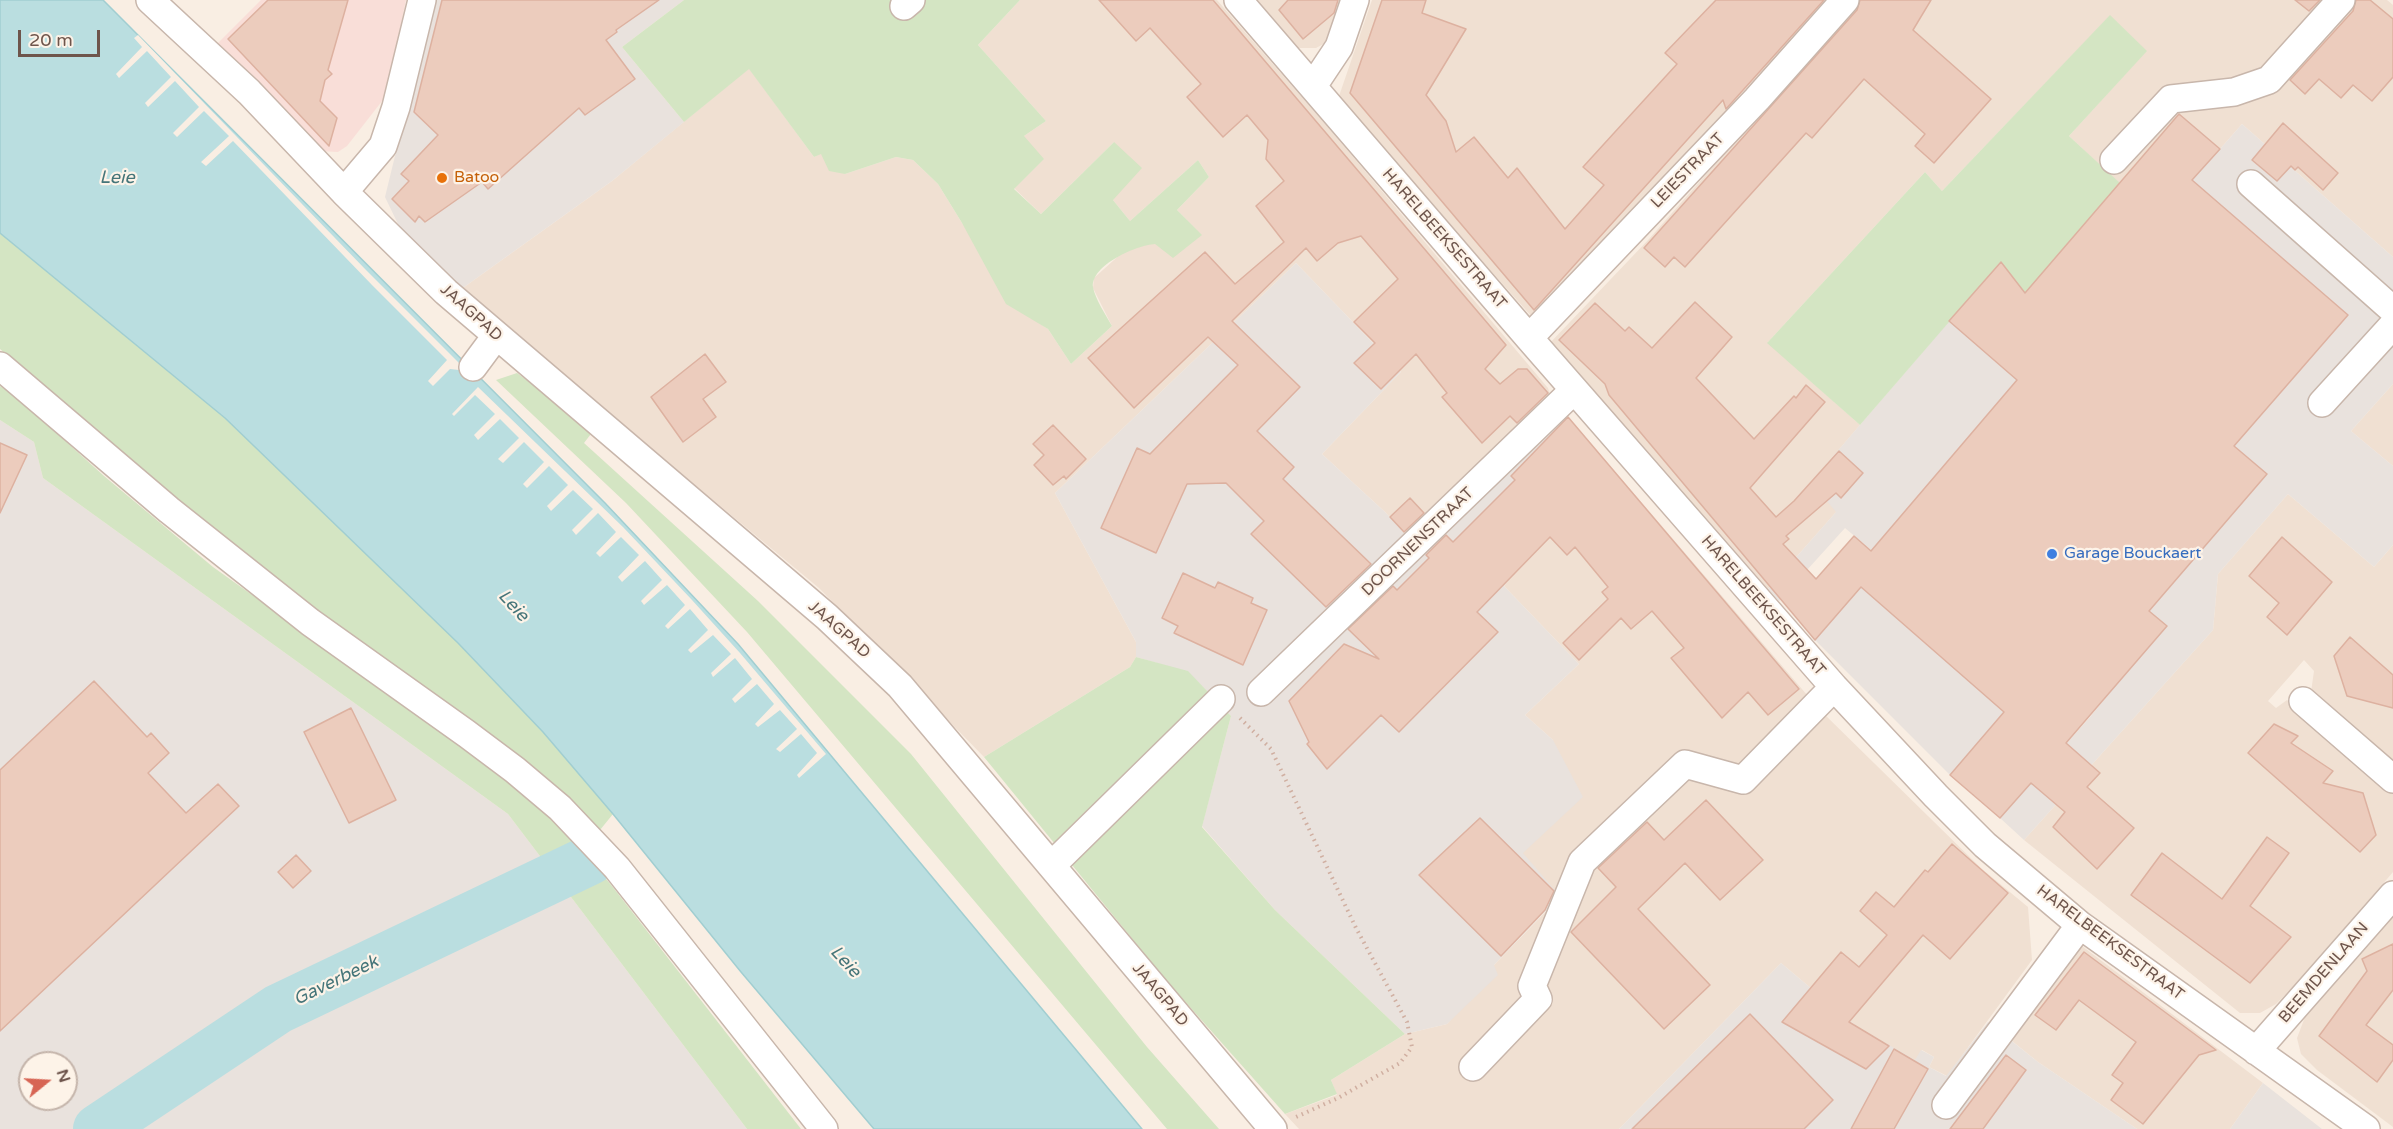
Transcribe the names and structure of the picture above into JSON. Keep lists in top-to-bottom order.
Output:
{
  "streets": {
    "street": [
      "LEIESTRAAT",
      "HARELBEEKSESTRAAT",
      "JAAGPAD",
      "DOORNENSTRAAT",
      "BEEMDENLAAN"
    ]
  },
  "crossings": [
    ["LEIESTRAAT", "HARELBEEKSESTRAAT"],
    ["HARELBEEKSESTRAAT", "DOORNENSTRAAT"],
    ["HARELBEEKSESTRAAT", "BEEMDENLAAN"]
  ],
  "water": ["Leie", "Gaverbeek"],
  "places": ["Batoo", "Garage Bouckaert"],
  "scale_bar": "20 m",
  "north": "right"
}
